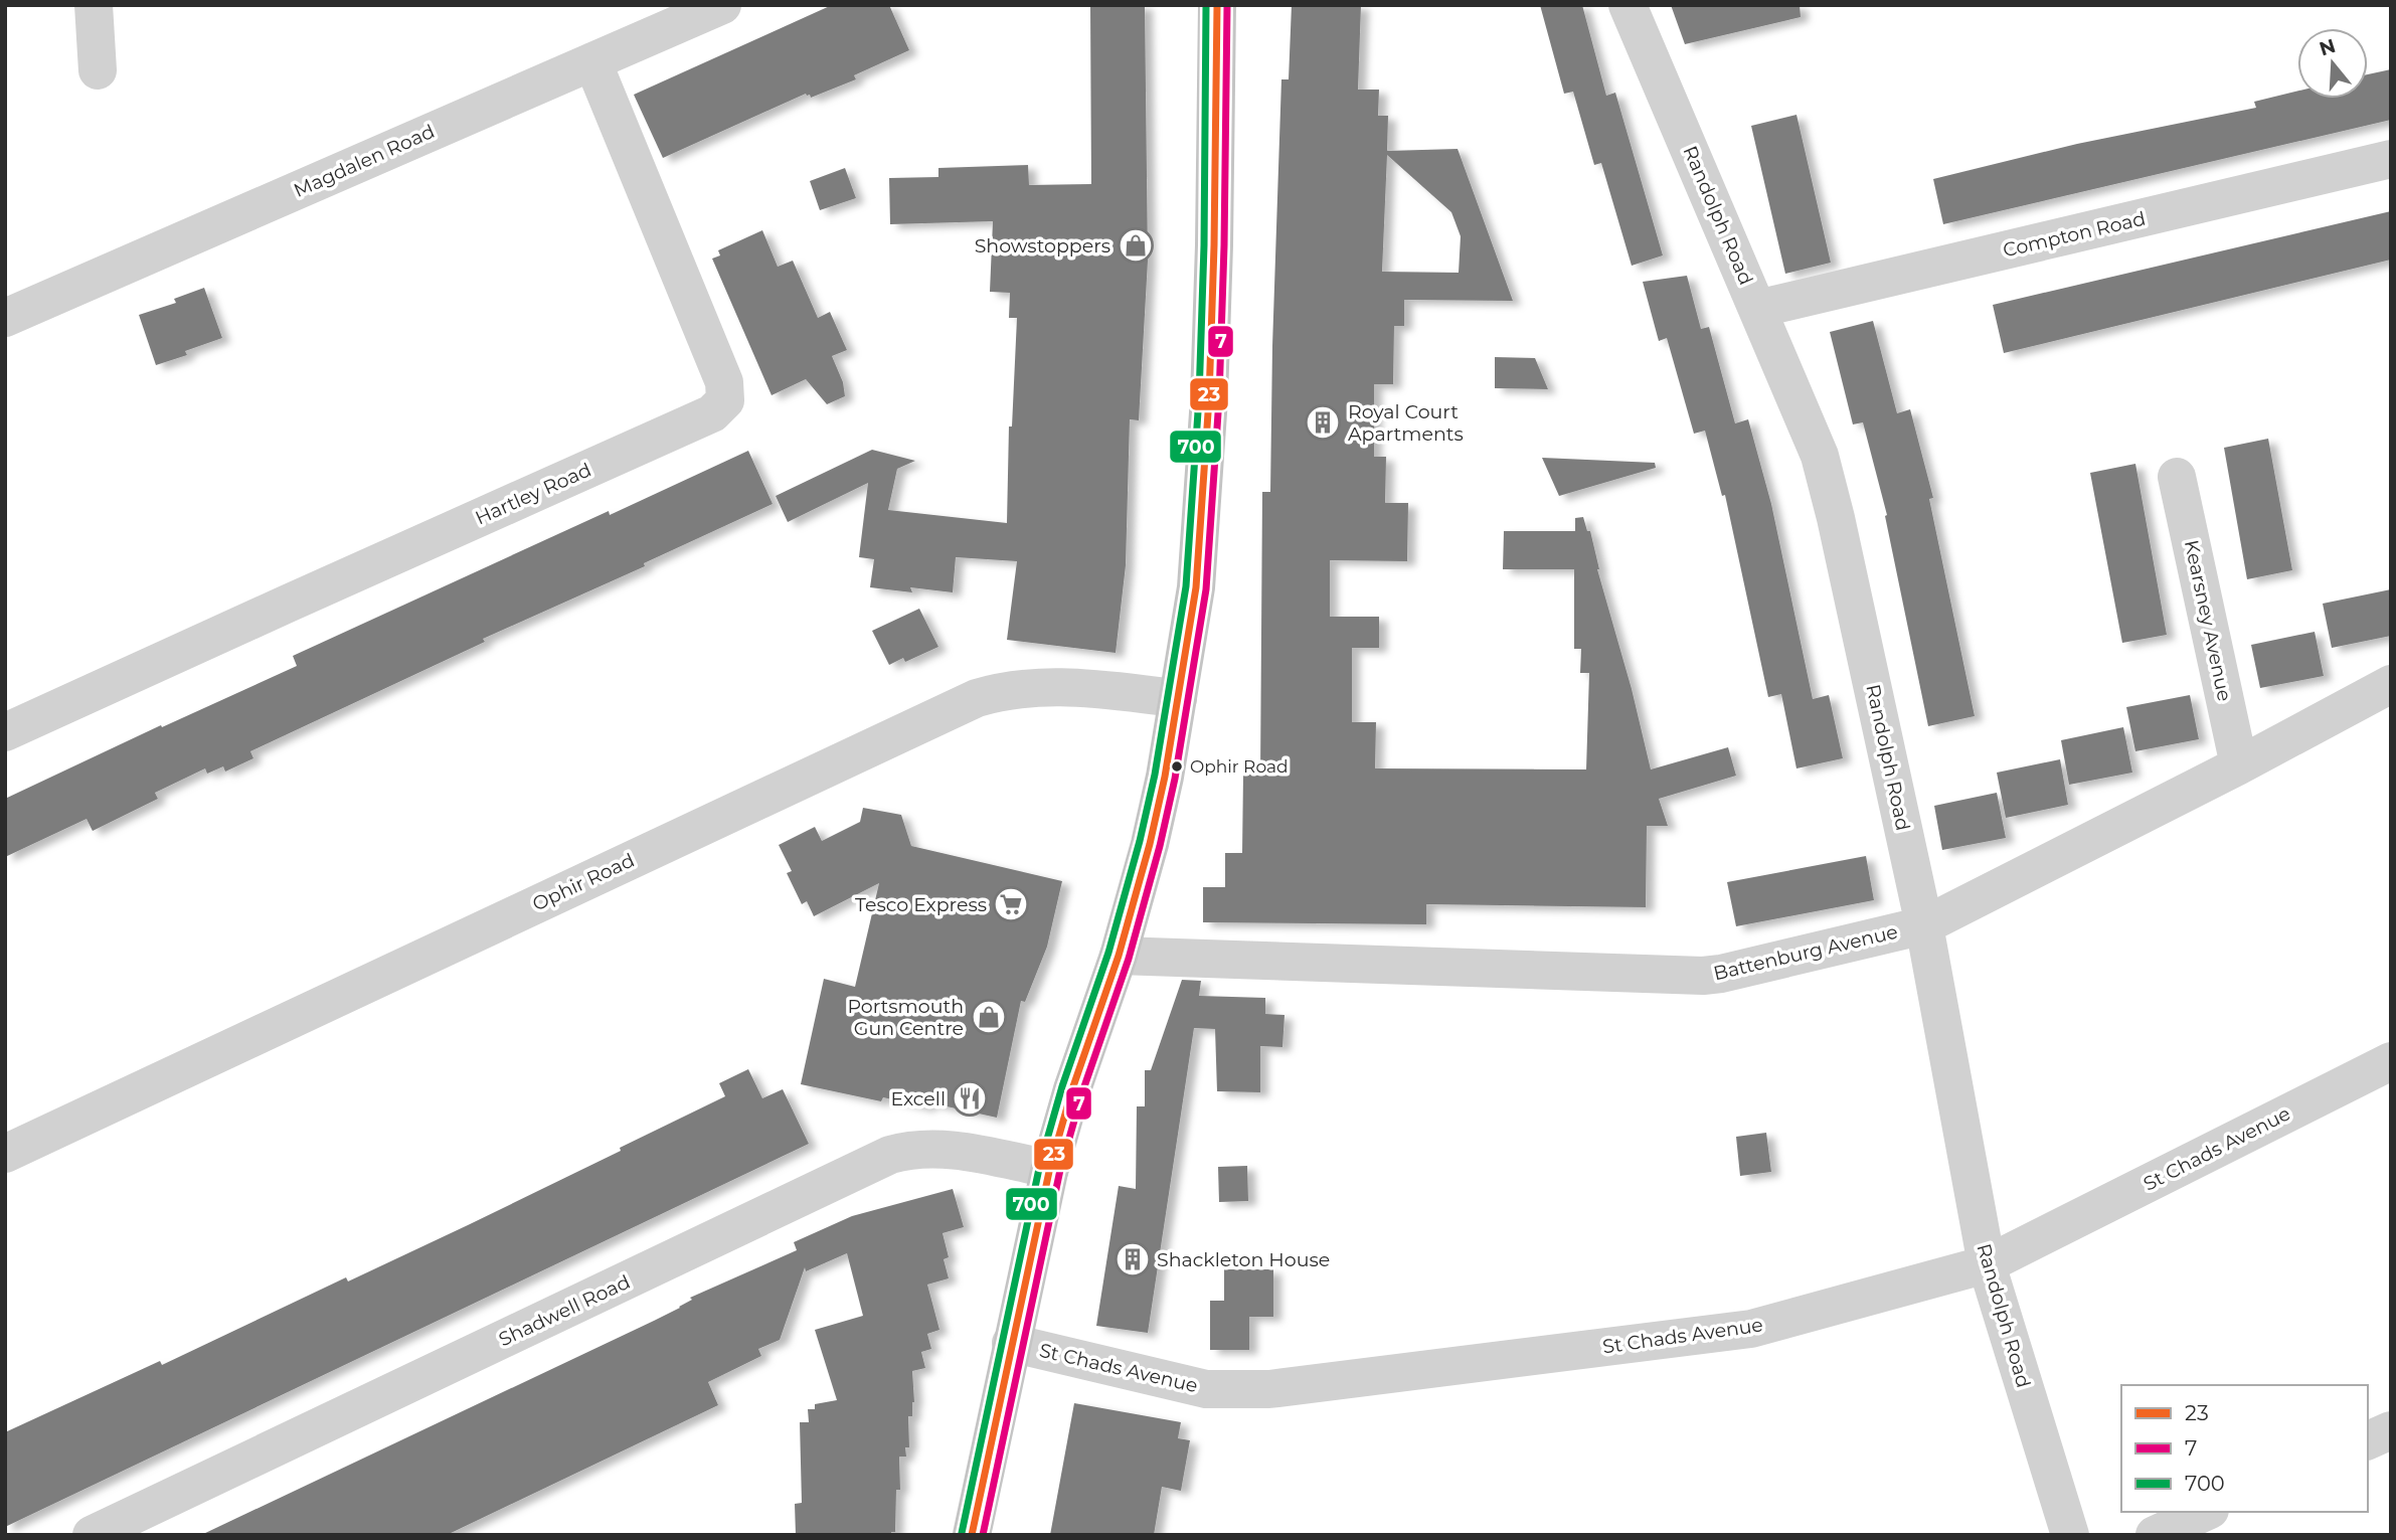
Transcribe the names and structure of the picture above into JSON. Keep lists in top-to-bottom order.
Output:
{
  "streets": {
    "street": [
      "Magdalen Road",
      "Randolph Road",
      "Compton Road",
      "Hartley Road",
      "Kearsney Avenue",
      "Ophir Road",
      "Battenburg Avenue",
      "St Chads Avenue",
      "Shadwell Road"
    ]
  },
  "crossings": [
    ["Magdalen Road", "Hartley Road"],
    ["Randolph Road", "Compton Road"],
    ["Randolph Road", "Battenburg Avenue"],
    ["Randolph Road", "St Chads Avenue"],
    ["Kearsney Avenue", "Battenburg Avenue"]
  ],
  "places": {
    "shop": ["Showstoppers", "Portsmouth Gun Centre"],
    "building": ["Royal Court Apartments", "Shackleton House"],
    "other": ["Ophir Road"],
    "supermarket": ["Tesco Express"],
    "restaurant": ["Excell"]
  },
  "lines": ["transit line 23", "transit line 7", "transit line 700"],
  "legend": ["23", "7", "700"],
  "north": "top"
}
